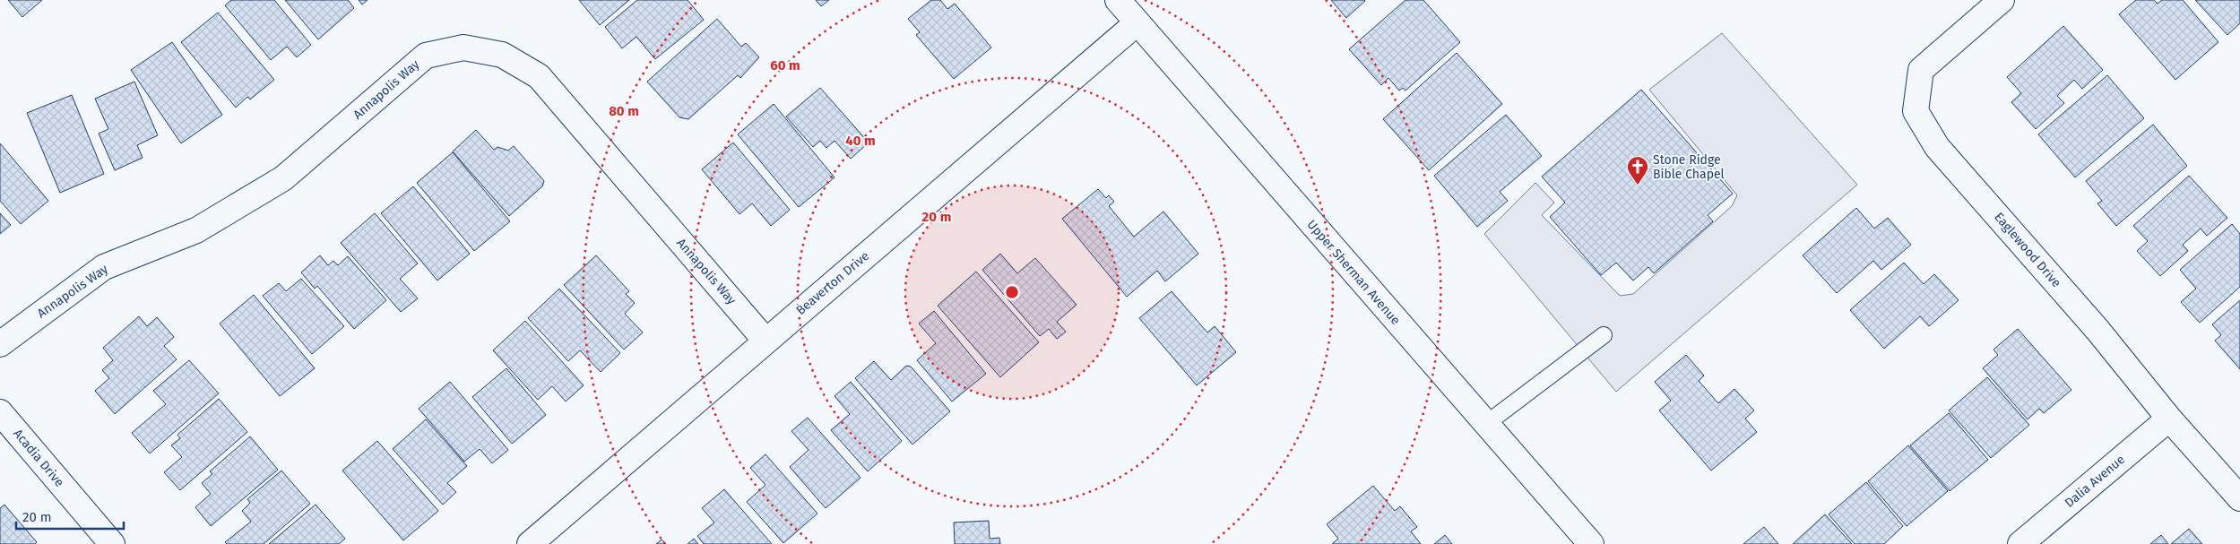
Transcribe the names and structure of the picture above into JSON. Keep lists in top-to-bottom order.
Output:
{
  "streets": {
    "street": [
      "Annapolis Way",
      "Eaglewood Drive",
      "Upper Sherman Avenue",
      "Beaverton Drive",
      "Acadia Drive",
      "Dalia Avenue"
    ]
  },
  "crossings": [
    ["Annapolis Way", "Beaverton Drive"],
    ["Eaglewood Drive", "Dalia Avenue"],
    ["Upper Sherman Avenue", "Beaverton Drive"]
  ],
  "places": {
    "church": ["Stone Ridge Bible Chapel"]
  },
  "scale_bar": "20 m",
  "rings": [
    "60 m",
    "80 m",
    "40 m",
    "20 m"
  ]
}
